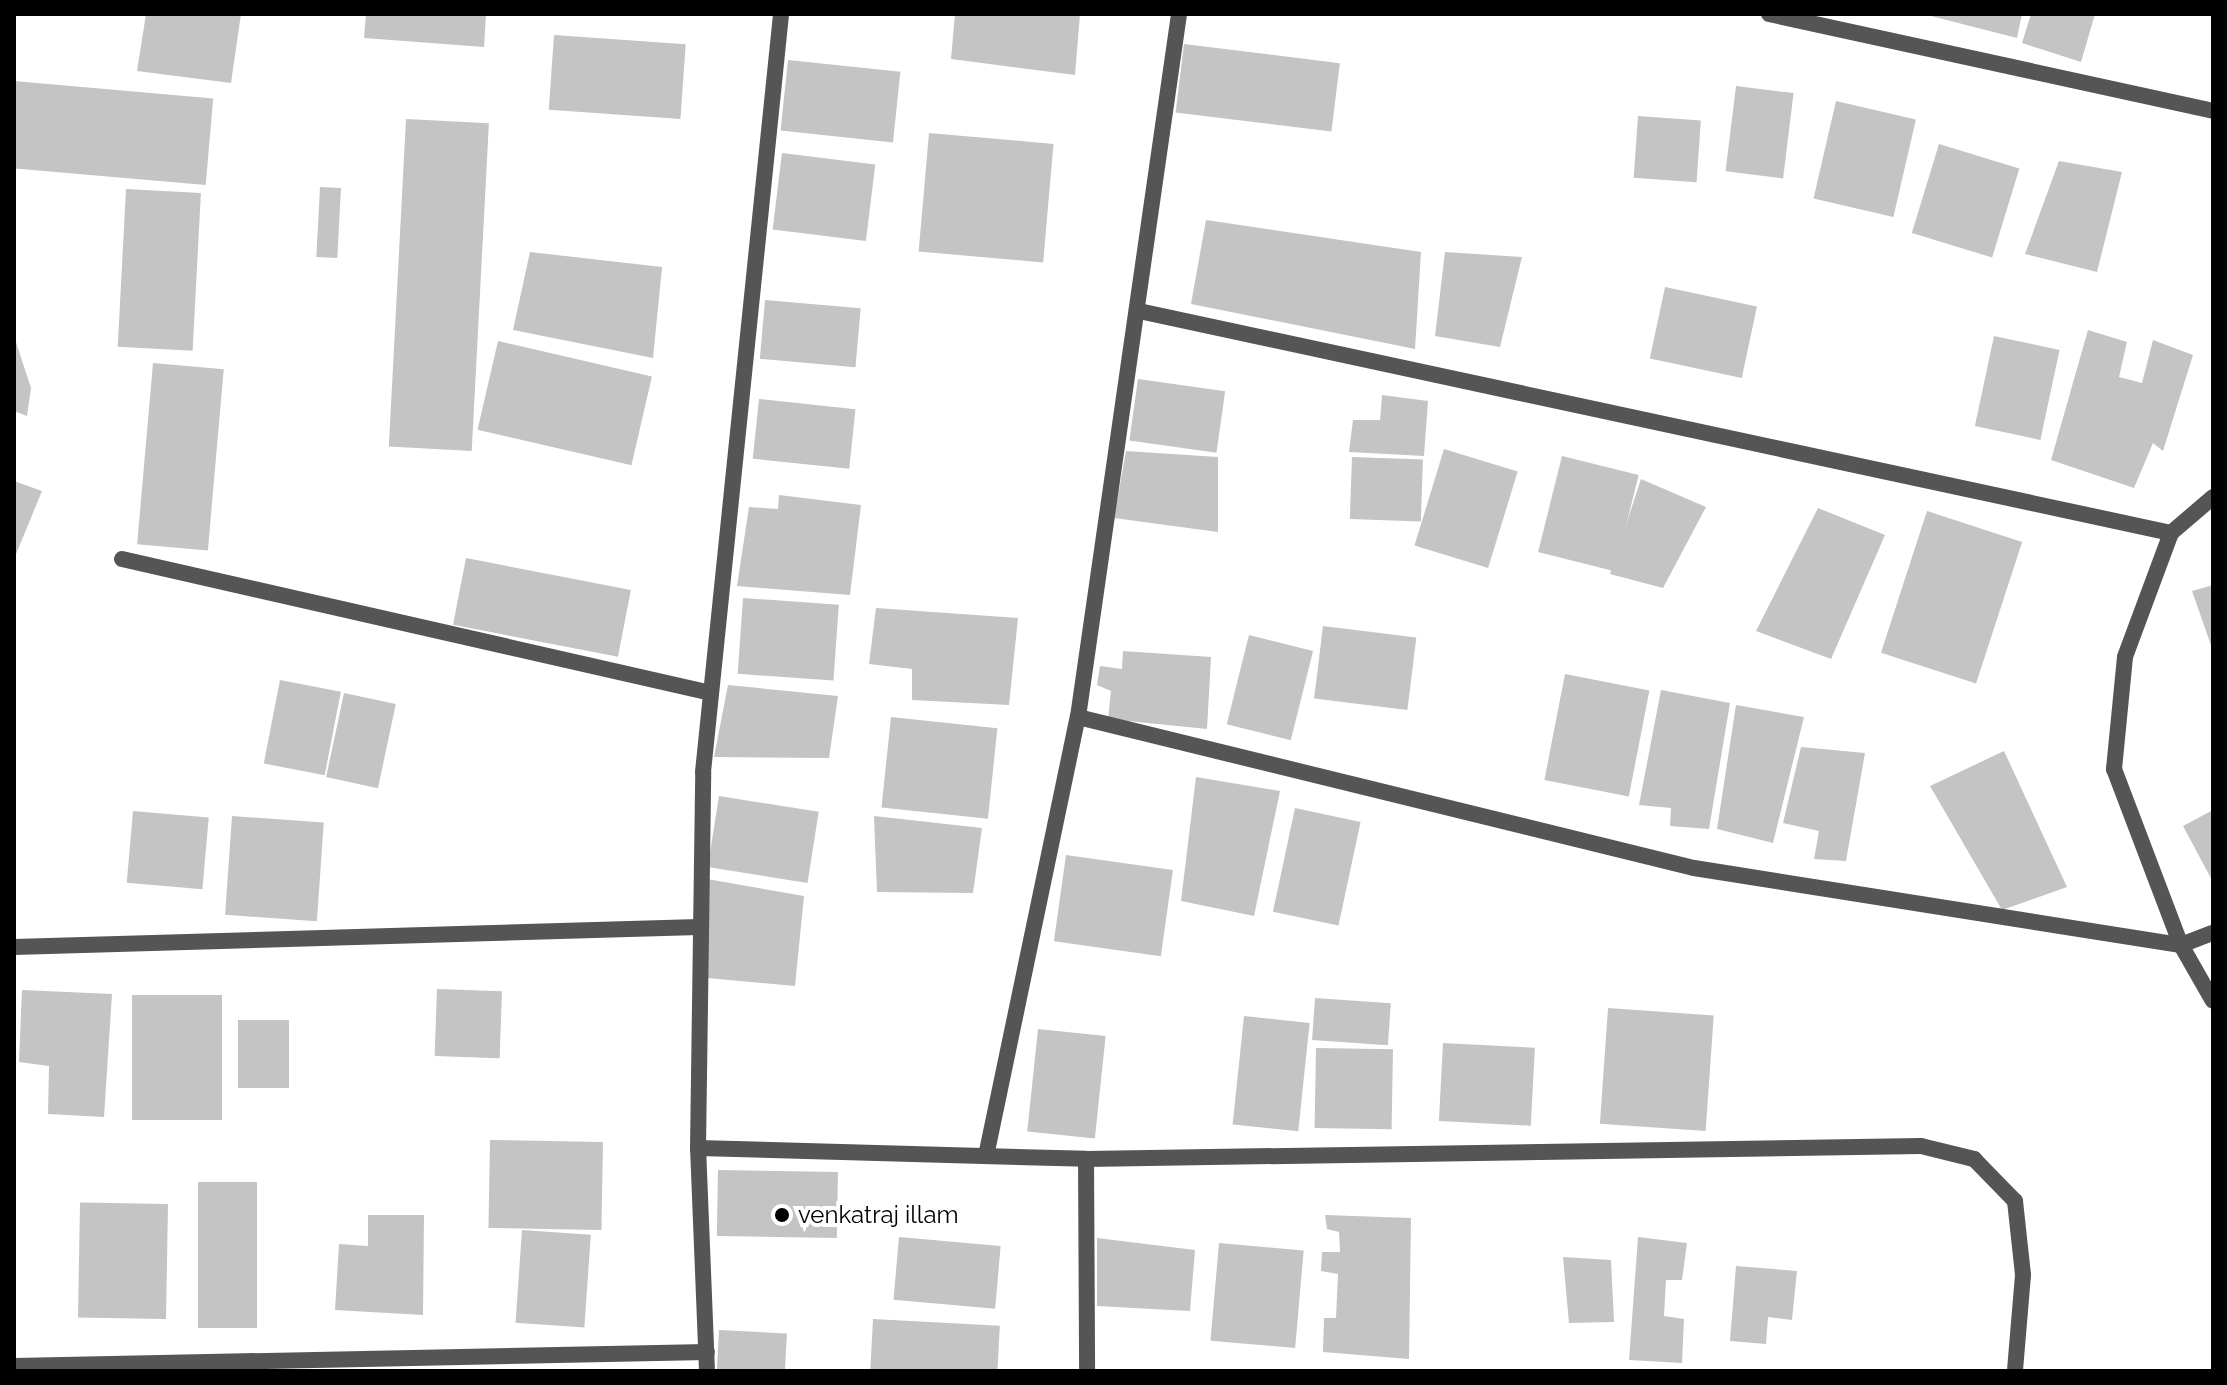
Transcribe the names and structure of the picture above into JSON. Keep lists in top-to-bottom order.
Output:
{
  "places": ["venkatraj illam"]
}
